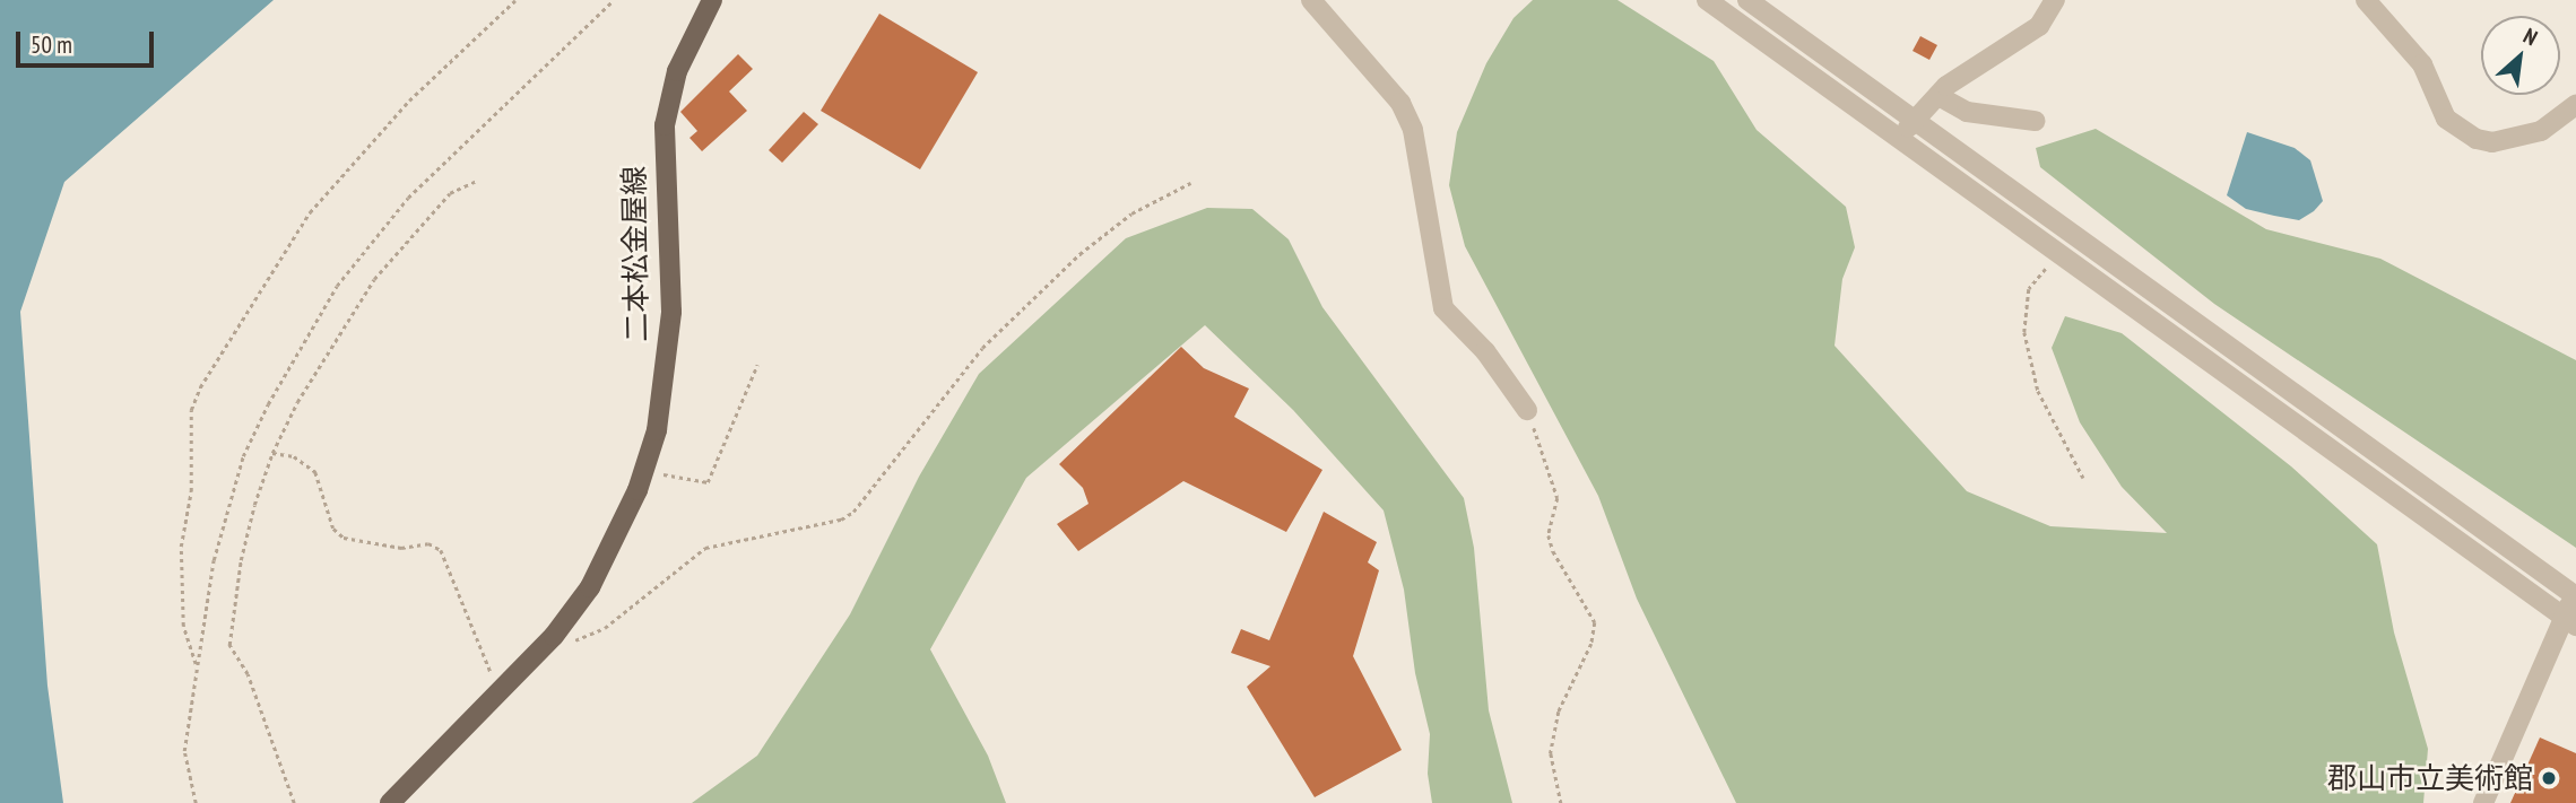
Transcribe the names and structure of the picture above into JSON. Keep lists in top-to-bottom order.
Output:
{
  "streets": {
    "main road": ["二本松金屋線"]
  },
  "places": ["郡山市立美術館"],
  "scale_bar": "50 m",
  "north": "top right"
}
